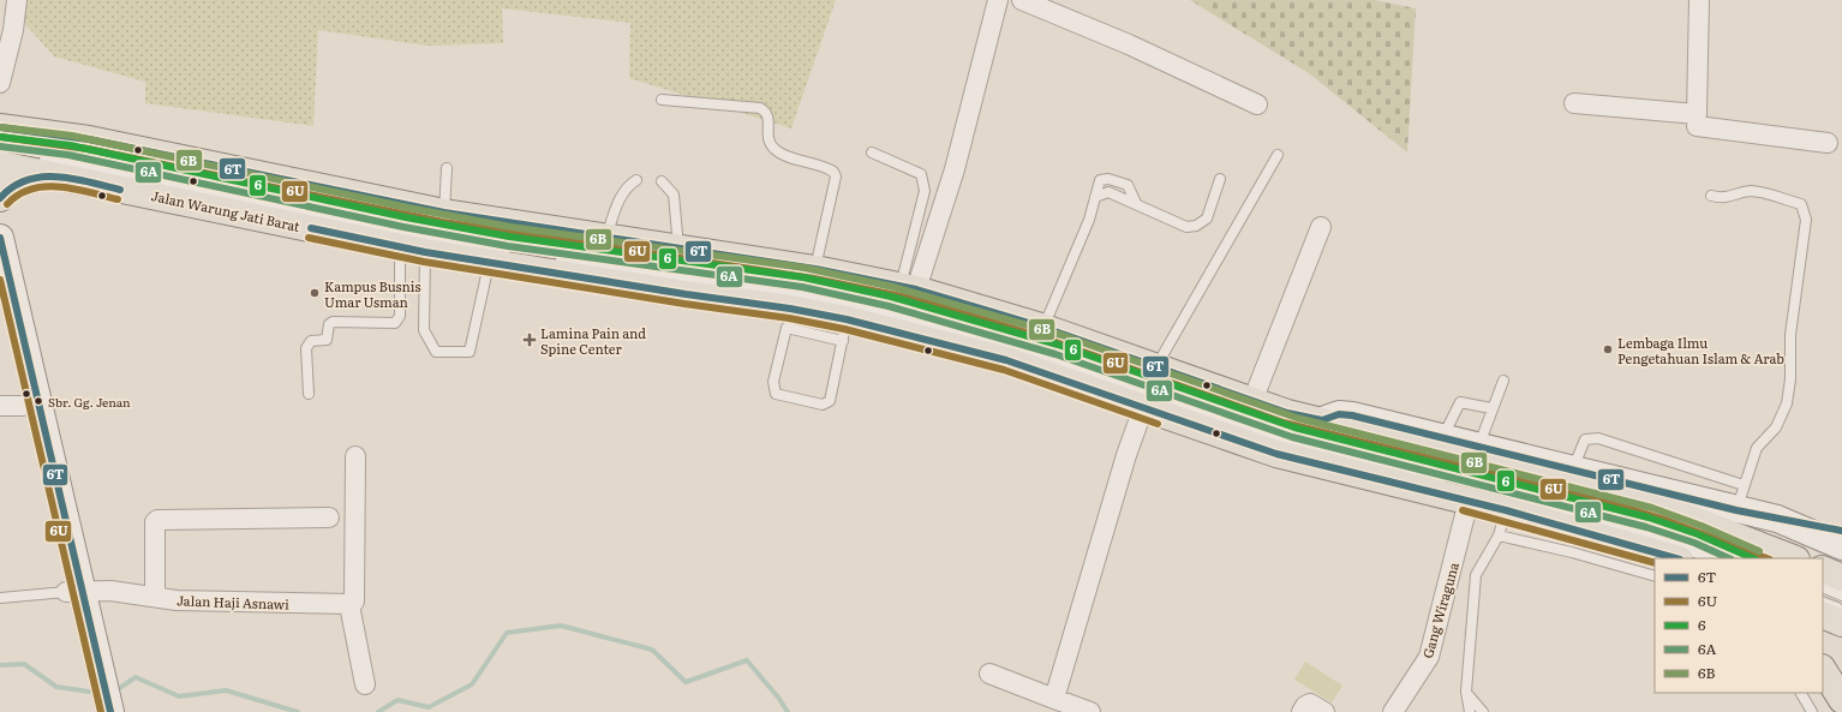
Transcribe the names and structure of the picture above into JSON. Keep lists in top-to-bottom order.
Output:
{
  "streets": {
    "main road": ["Jalan Warung Jati Barat"],
    "street": ["Jalan Haji Asnawi", "Gang Wiraguna"]
  },
  "crossings": [
    ["Jalan Warung Jati Barat", "Gang Wiraguna"]
  ],
  "places": {
    "other": ["Kampus Busnis Umar Usman", "Lembaga Ilmu Pengetahuan Islam & Arab", "Sbr. Gg. Jenan"],
    "health": ["Lamina Pain and Spine Center"]
  },
  "lines": [
    "transit line 6T",
    "transit line 6B",
    "transit line 6U",
    "transit line 6",
    "transit line 6A"
  ],
  "legend": [
    "6T",
    "6U",
    "6",
    "6A",
    "6B"
  ]
}
